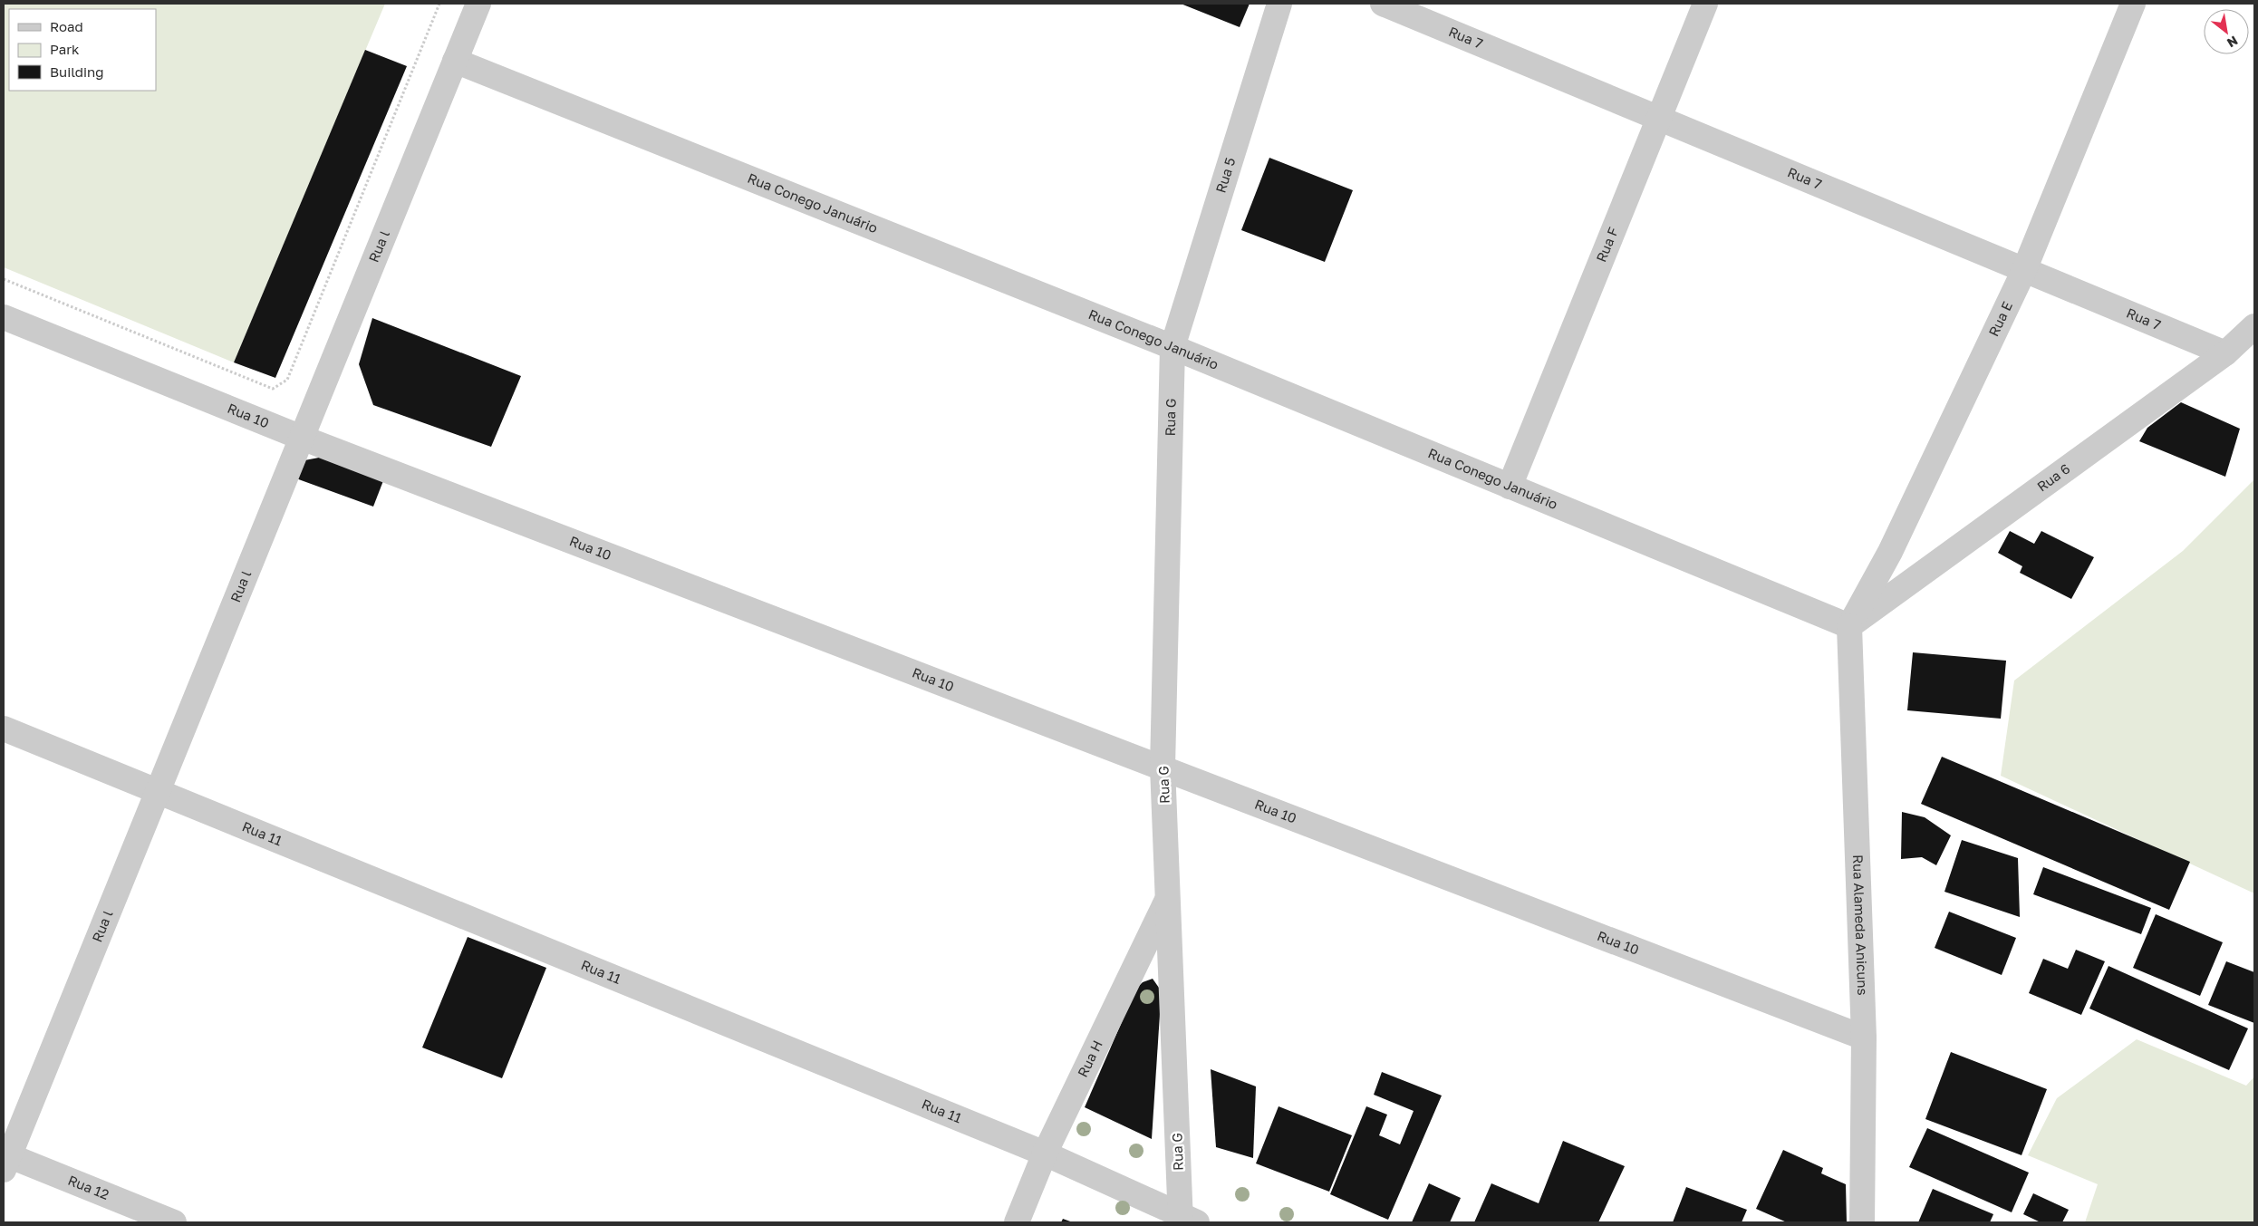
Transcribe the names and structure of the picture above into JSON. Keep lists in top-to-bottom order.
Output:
{
  "streets": {
    "street": [
      "Rua 7",
      "Rua 5",
      "Rua Conego Januário",
      "Rua F",
      "Rua l",
      "Rua E",
      "Rua 10",
      "Rua G",
      "Rua 6",
      "Rua 11",
      "Rua Alameda Anicuns",
      "Rua H",
      "Rua 12"
    ]
  },
  "crossings": [
    ["Rua 7", "Rua F"],
    ["Rua 7", "Rua E"],
    ["Rua 7", "Rua 6"],
    ["Rua 5", "Rua Conego Januário"],
    ["Rua 5", "Rua G"],
    ["Rua Conego Januário", "Rua F"],
    ["Rua Conego Januário", "Rua l"],
    ["Rua Conego Januário", "Rua E"],
    ["Rua Conego Januário", "Rua G"],
    ["Rua Conego Januário", "Rua 6"],
    ["Rua Conego Januário", "Rua Alameda Anicuns"],
    ["Rua l", "Rua 10"],
    ["Rua l", "Rua 11"],
    ["Rua l", "Rua 12"],
    ["Rua E", "Rua 6"],
    ["Rua E", "Rua Alameda Anicuns"],
    ["Rua 10", "Rua G"],
    ["Rua 10", "Rua Alameda Anicuns"],
    ["Rua G", "Rua 11"],
    ["Rua G", "Rua H"],
    ["Rua 6", "Rua Alameda Anicuns"],
    ["Rua 11", "Rua H"]
  ],
  "legend": ["Road", "Park", "Building"],
  "north": "bottom right"
}
